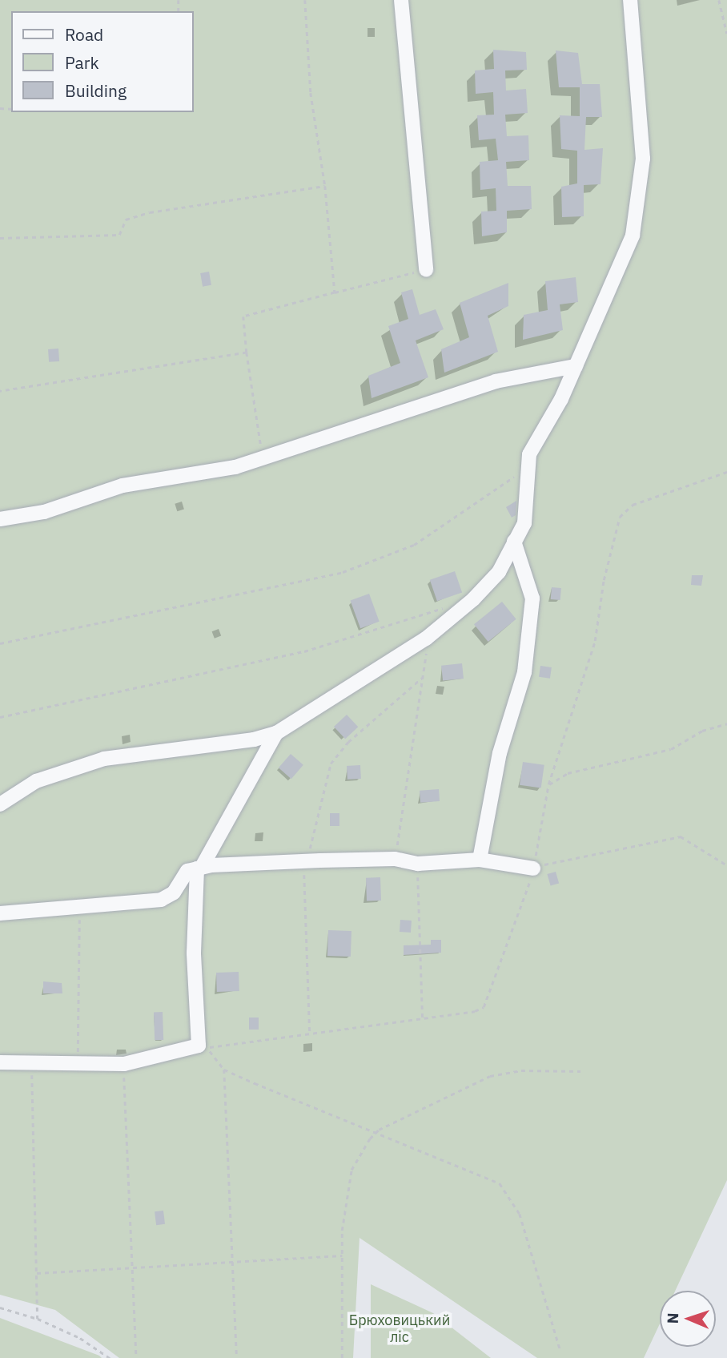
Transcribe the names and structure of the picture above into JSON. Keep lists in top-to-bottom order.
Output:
{
  "parks": ["Брюховицький ліс"],
  "legend": ["Road", "Park", "Building"],
  "north": "left"
}
